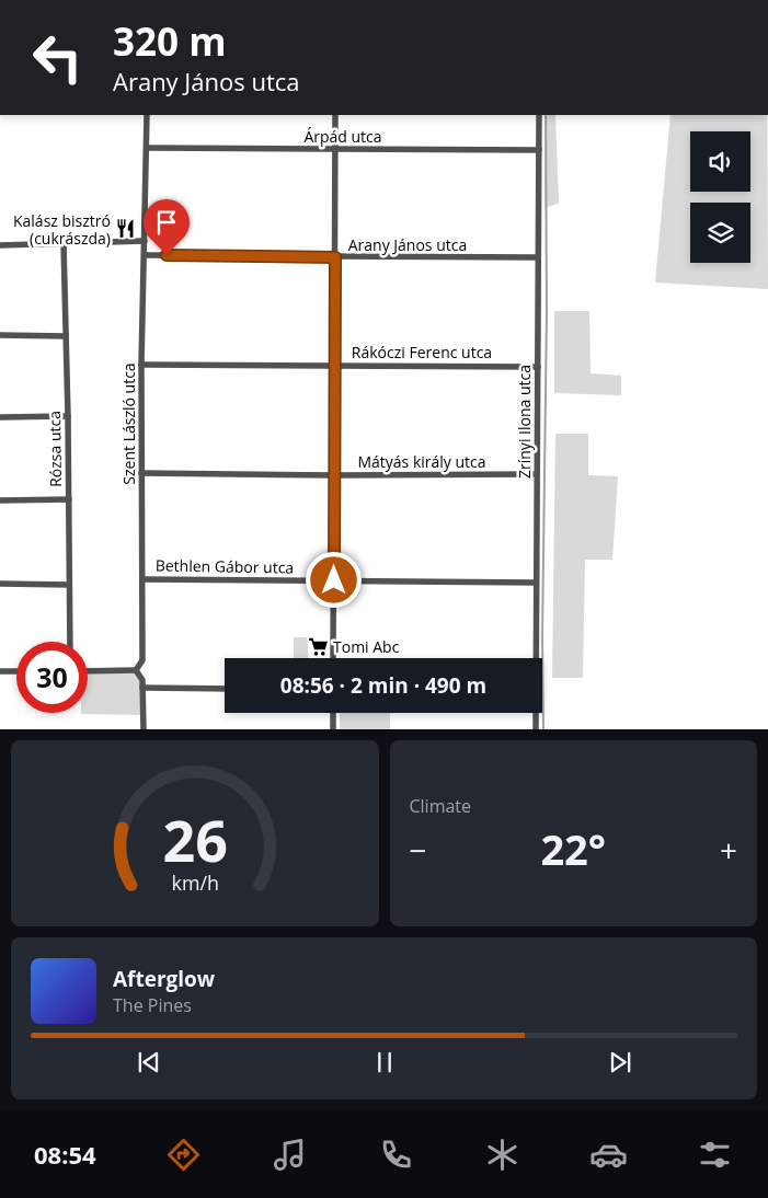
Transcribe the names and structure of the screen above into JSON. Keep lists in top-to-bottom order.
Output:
{
  "streets": {
    "street": [
      "Árpád utca",
      "Arany János utca",
      "Rákóczi Ferenc utca",
      "Zrínyi Ilona utca",
      "Szent László utca",
      "Rózsa utca",
      "Mátyás király utca",
      "Bethlen Gábor utca"
    ]
  },
  "crossings": [
    ["Árpád utca", "Zrínyi Ilona utca"],
    ["Árpád utca", "Szent László utca"],
    ["Arany János utca", "Zrínyi Ilona utca"],
    ["Arany János utca", "Szent László utca"],
    ["Rákóczi Ferenc utca", "Zrínyi Ilona utca"],
    ["Rákóczi Ferenc utca", "Szent László utca"],
    ["Zrínyi Ilona utca", "Mátyás király utca"],
    ["Zrínyi Ilona utca", "Bethlen Gábor utca"],
    ["Szent László utca", "Mátyás király utca"],
    ["Szent László utca", "Bethlen Gábor utca"]
  ],
  "places": {
    "restaurant": ["Kalász bisztró (cukrászda)"],
    "supermarket": ["Tomi Abc"]
  },
  "page": {
    "turn": ["320 m", "Arany János utca"],
    "limit": "30",
    "trip": "08:56 · 2 min · 490 m",
    "tile": "Climate",
    "heat": ["−", "22°", "+"],
    "song": ["Afterglow", "The Pines"],
    "tabs": "08:54",
    "gauge": ["26", "km/h"]
  }
}
